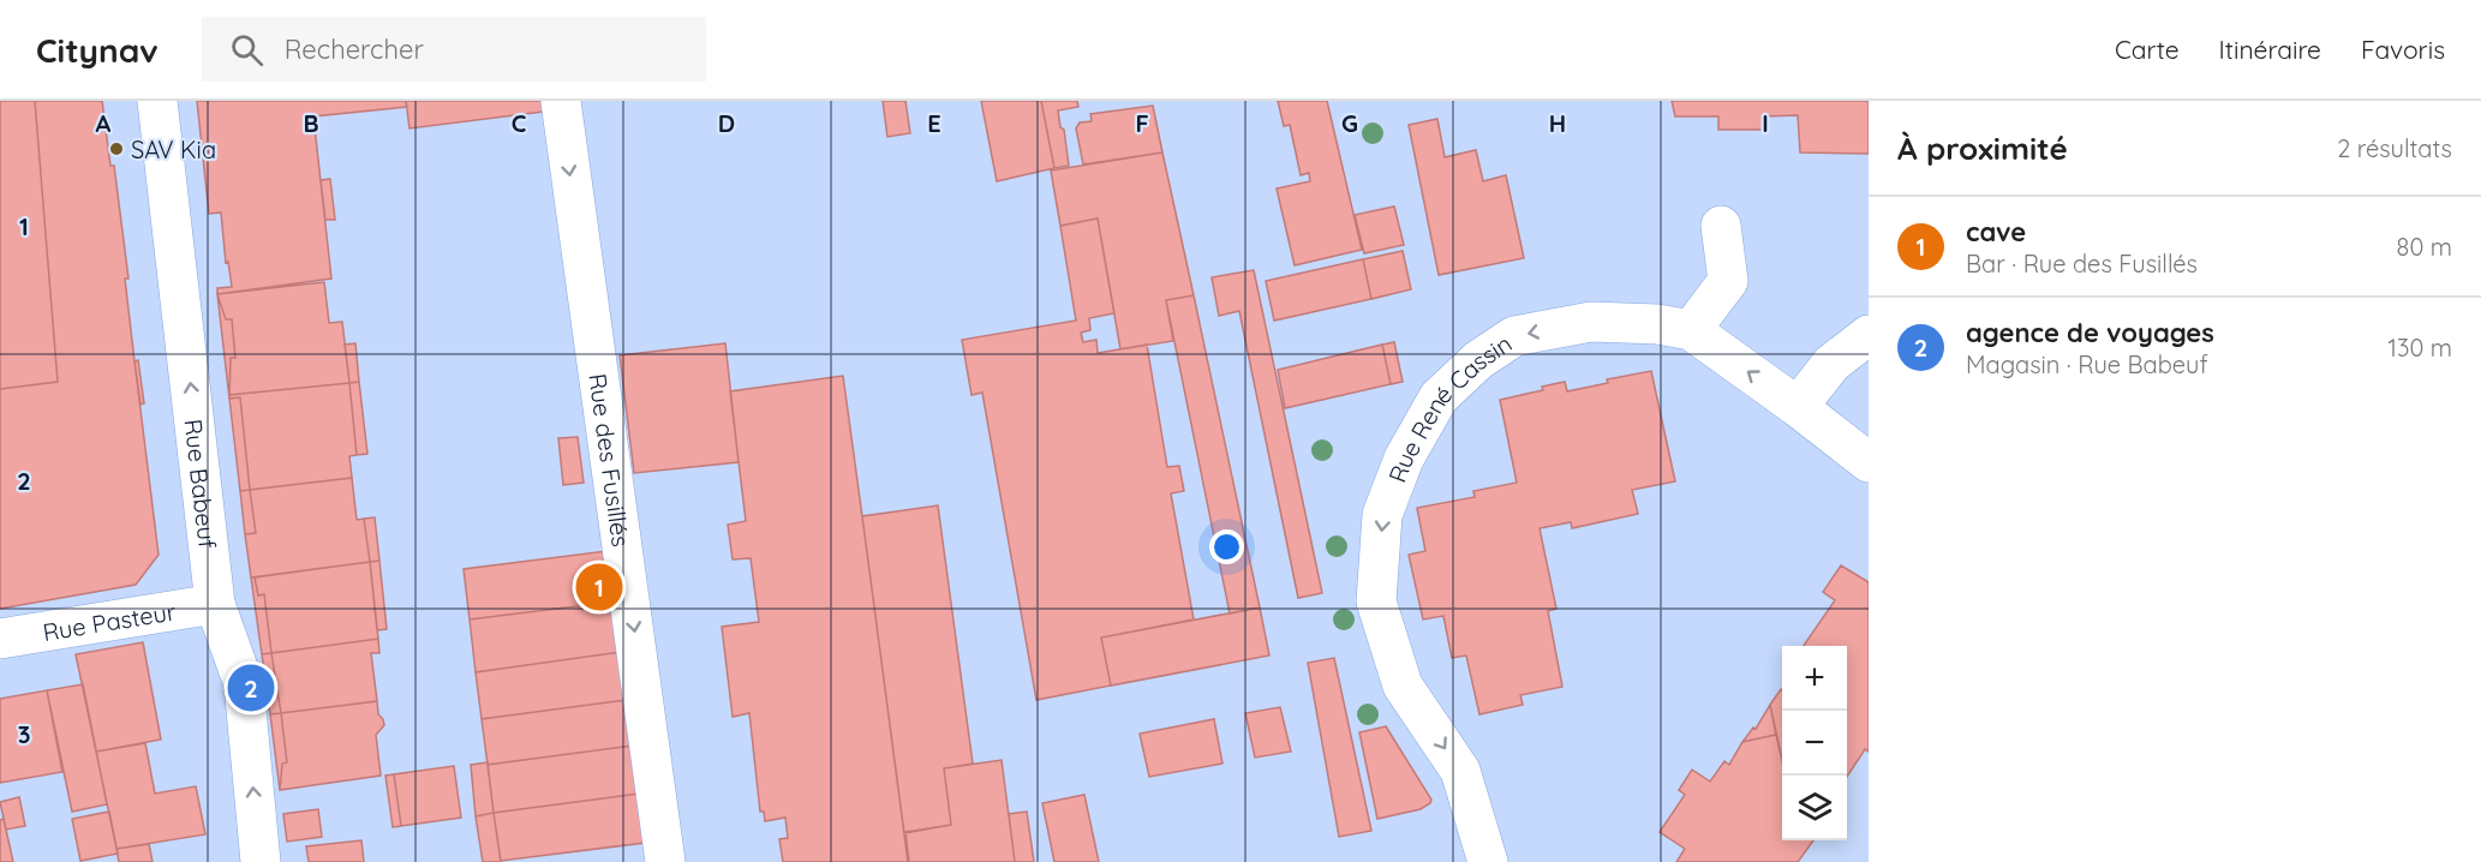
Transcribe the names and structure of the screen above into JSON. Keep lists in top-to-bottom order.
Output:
{
  "streets": {
    "street": [
      "Rue René Cassin",
      "Rue des Fusillés",
      "Rue Babeuf",
      "Rue Pasteur"
    ]
  },
  "crossings": [
    ["Rue Babeuf", "Rue Pasteur"]
  ],
  "one_way": ["Rue des Fusillés", "Rue Babeuf"],
  "places": ["SAV Kia"],
  "page": {
    "header": "Citynav",
    "search": "Rechercher",
    "nav": ["Carte", "Itinéraire", "Favoris"],
    "heading": ["À proximité", "2 résultats"],
    "list": [
      {
        "mark": "1",
        "name": "cave",
        "note": "Bar · Rue des Fusillés",
        "value": "80 m"
      },
      {
        "mark": "2",
        "name": "agence de voyages",
        "note": "Magasin · Rue Babeuf",
        "value": "130 m"
      }
    ],
    "pins": ["1", "2"],
    "map_buttons": ["+", "−"]
  },
  "grid": {
    "columns": [
      "A",
      "B",
      "C",
      "D",
      "E",
      "F",
      "G",
      "H",
      "I"
    ],
    "rows": ["1", "2", "3"]
  }
}
